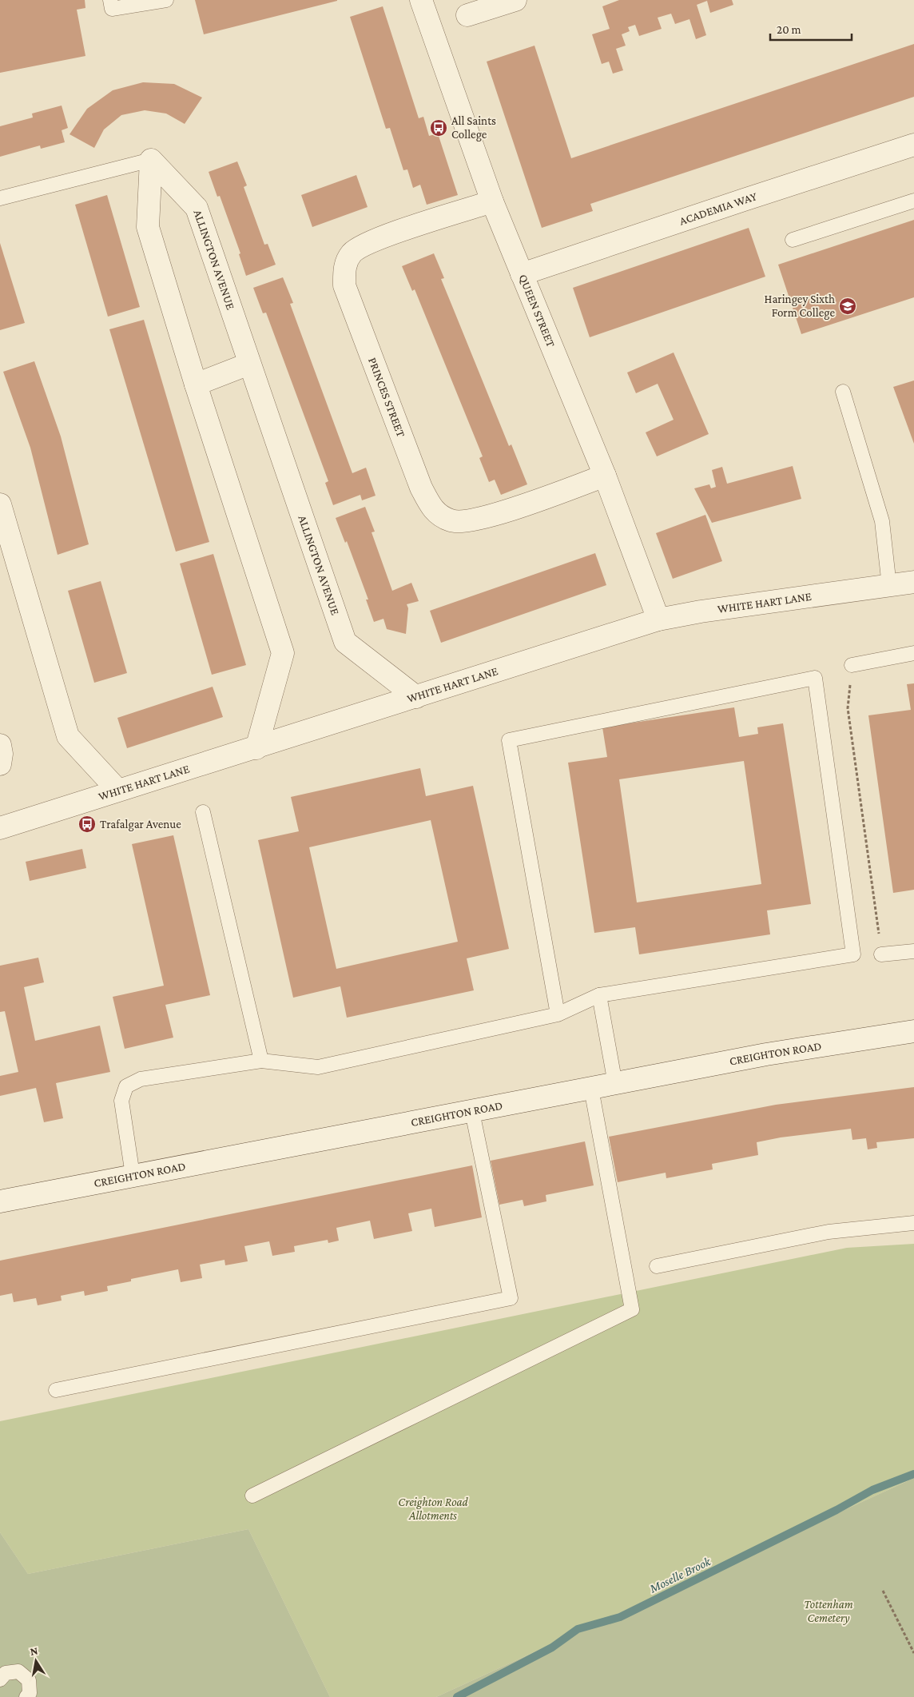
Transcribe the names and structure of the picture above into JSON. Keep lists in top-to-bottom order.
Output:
{
  "streets": {
    "street": [
      "ACADEMIA WAY",
      "ALLINGTON AVENUE",
      "QUEEN STREET",
      "PRINCES STREET",
      "WHITE HART LANE",
      "CREIGHTON ROAD"
    ]
  },
  "crossings": [
    ["ACADEMIA WAY", "QUEEN STREET"],
    ["ALLINGTON AVENUE", "WHITE HART LANE"],
    ["QUEEN STREET", "PRINCES STREET"],
    ["QUEEN STREET", "WHITE HART LANE"]
  ],
  "water": ["Moselle Brook"],
  "parks": ["Creighton Road Allotments", "Tottenham Cemetery"],
  "places": {
    "bus stop": ["All Saints College", "Trafalgar Avenue"],
    "school or university": ["Haringey Sixth Form College"]
  },
  "scale_bar": "20 m",
  "north": "top"
}
